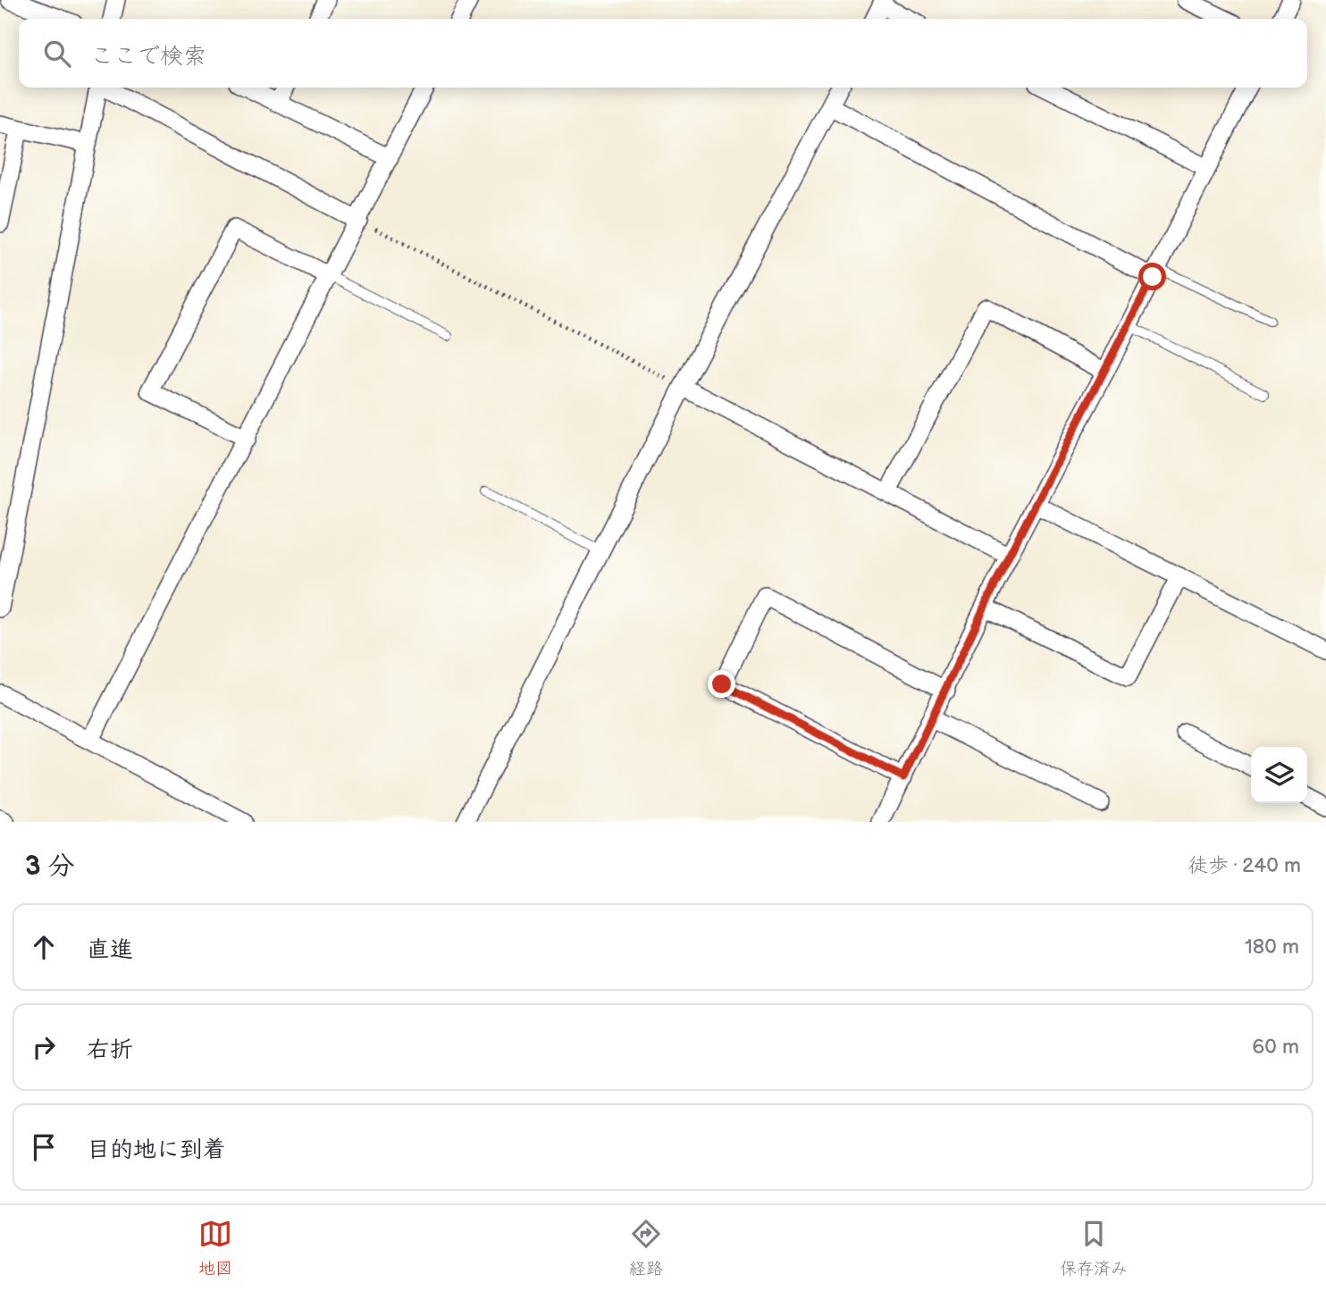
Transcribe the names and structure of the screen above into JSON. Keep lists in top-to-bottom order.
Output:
{
  "page": {
    "search": "ここで検索",
    "heading": ["3 分", "徒歩 · 240 m"],
    "list": [
      ["直進", "180 m"],
      ["右折", "60 m"],
      "目的地に到着"
    ],
    "nav": ["地図", "経路", "保存済み"]
  }
}
